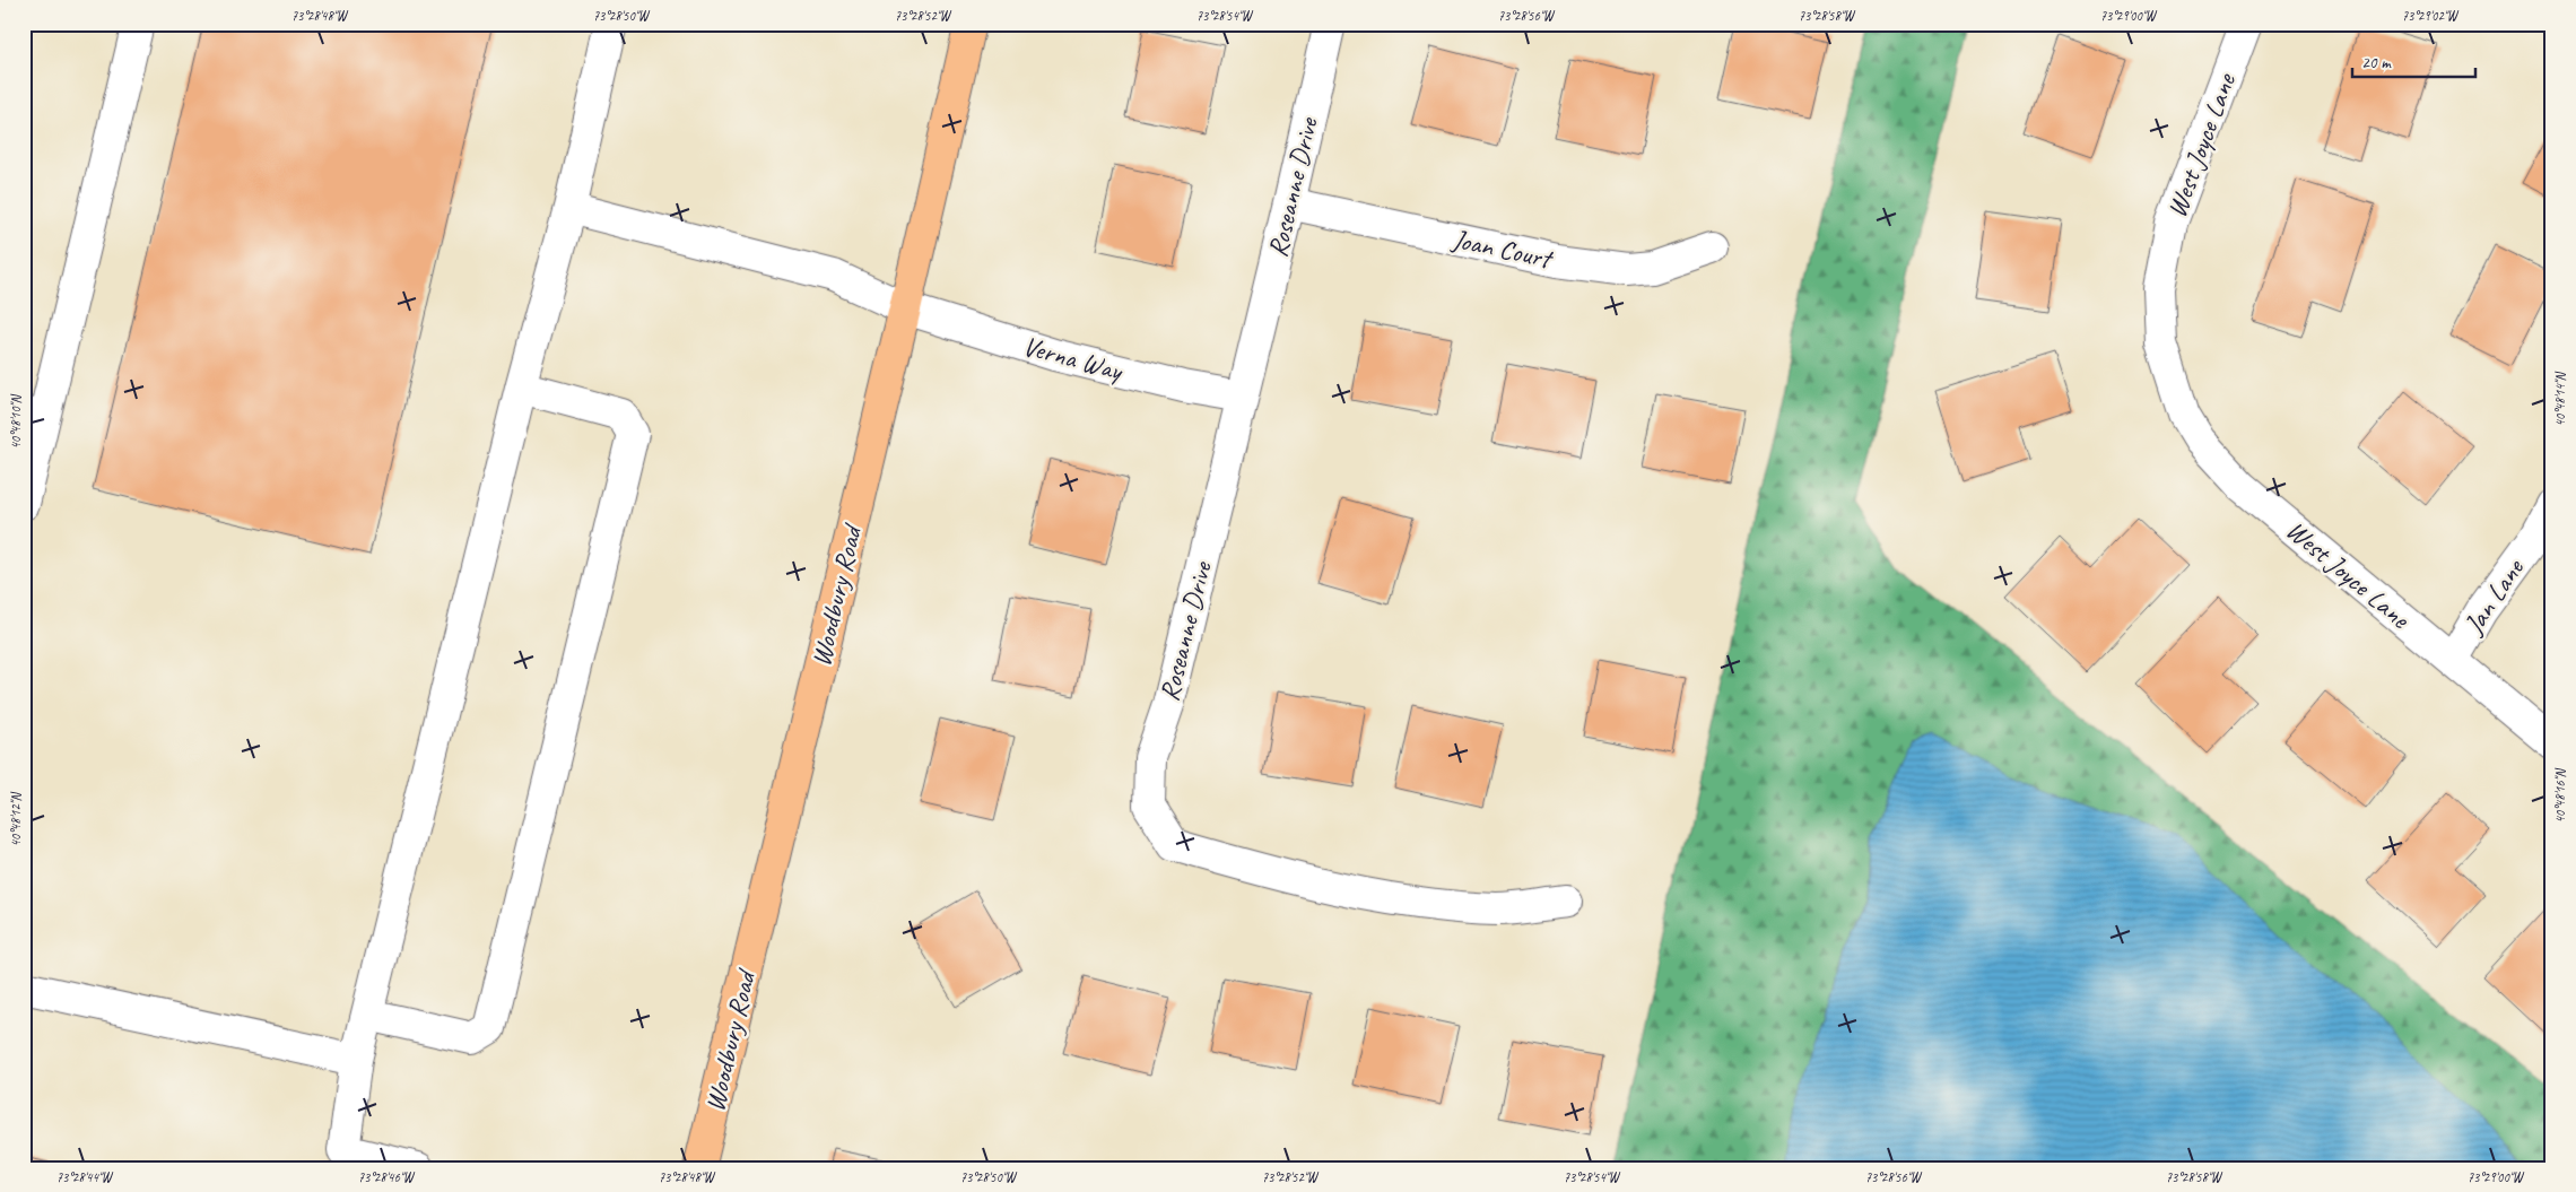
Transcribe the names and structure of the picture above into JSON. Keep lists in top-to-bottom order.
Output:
{
  "streets": {
    "main road": ["Woodbury Road"],
    "street": [
      "West Joyce Lane",
      "Roseanne Drive",
      "Joan Court",
      "Verna Way",
      "Jan Lane"
    ]
  },
  "crossings": [
    ["West Joyce Lane", "Jan Lane"],
    ["Roseanne Drive", "Joan Court"],
    ["Roseanne Drive", "Verna Way"],
    ["Verna Way", "Woodbury Road"]
  ],
  "scale_bar": "20 m",
  "coordinates": [
    "73°28'48\"W",
    "73°28'50\"W",
    "73°28'52\"W",
    "73°28'54\"W",
    "73°28'56\"W",
    "73°28'58\"W",
    "73°29'00\"W",
    "73°29'02\"W",
    "40°48'14\"N",
    "40°48'10\"N",
    "40°48'16\"N",
    "40°48'12\"N",
    "73°28'44\"W",
    "73°28'46\"W"
  ]
}
